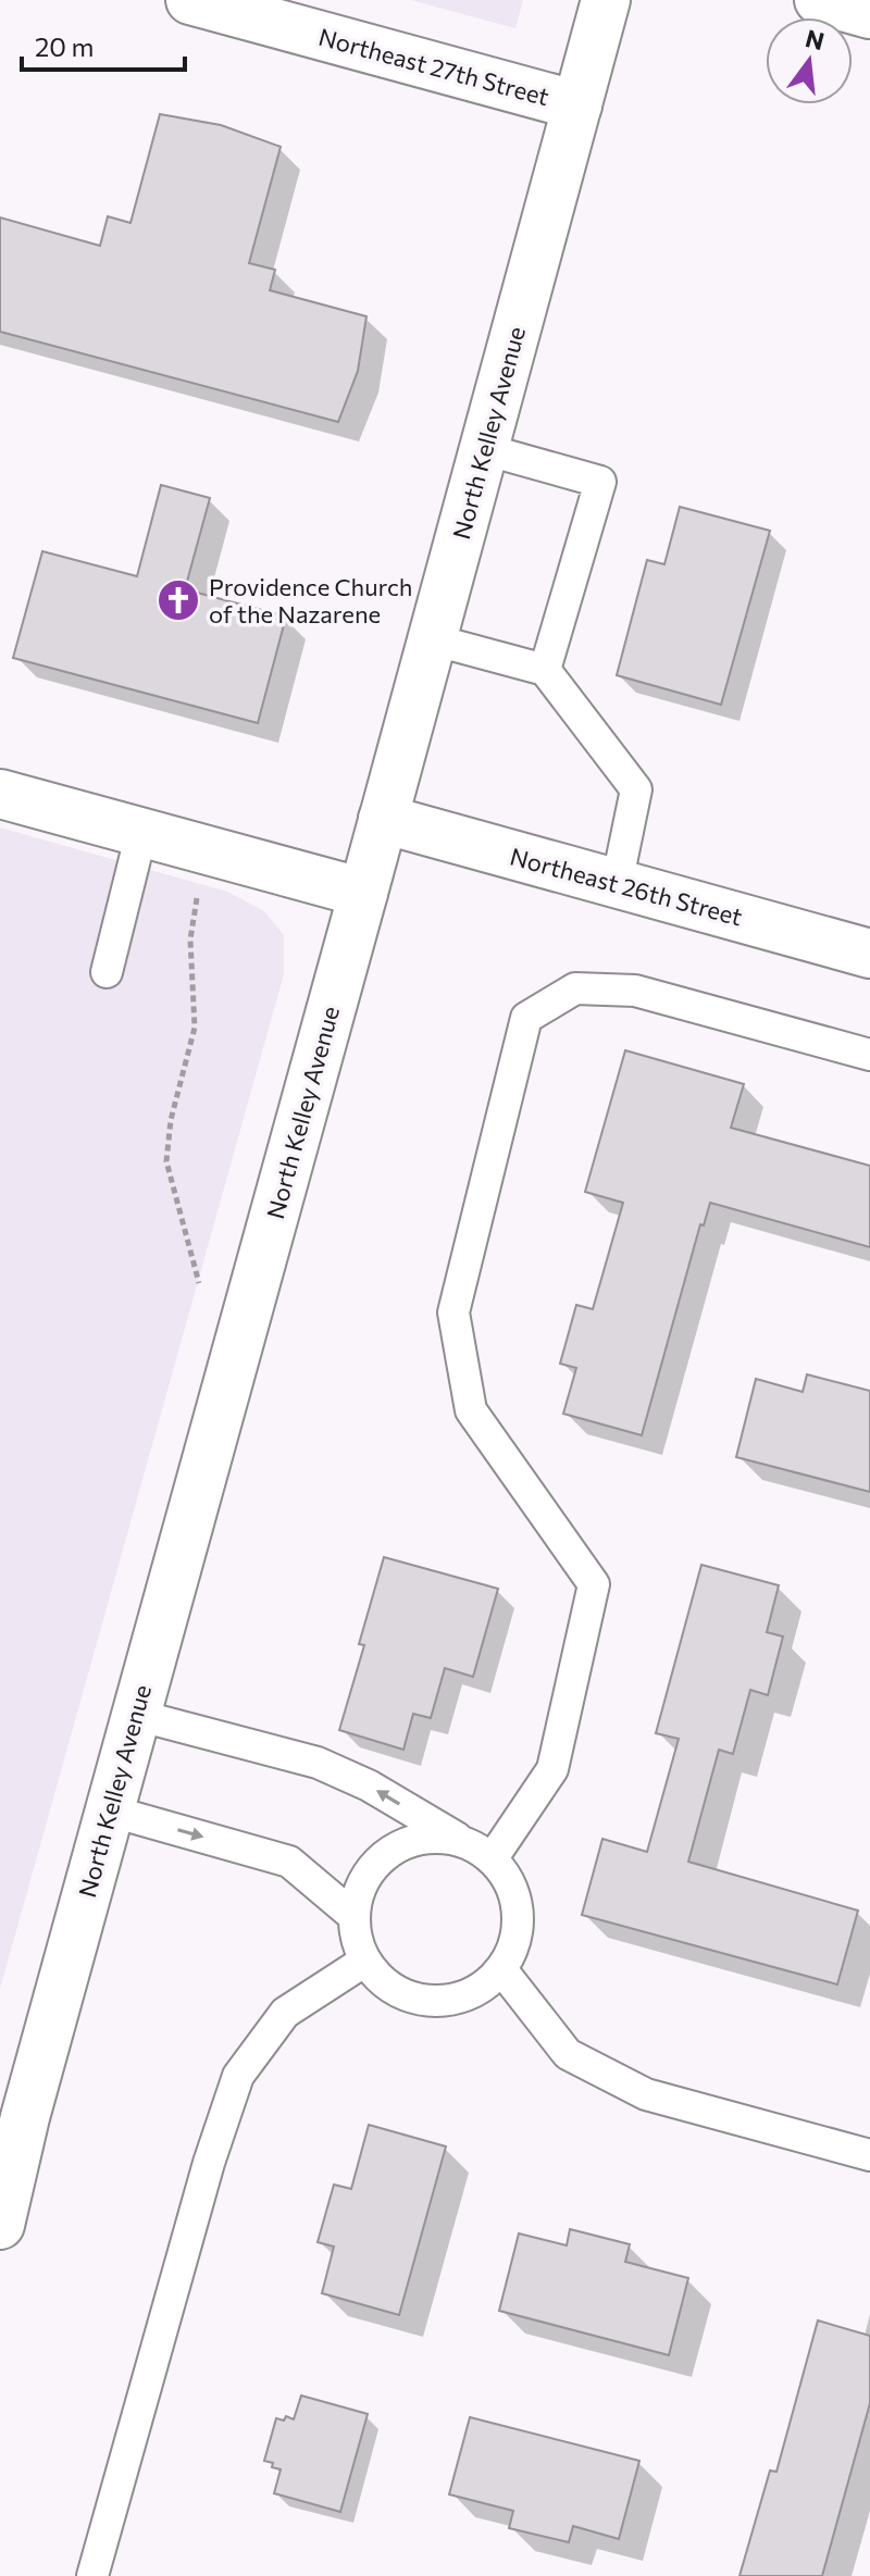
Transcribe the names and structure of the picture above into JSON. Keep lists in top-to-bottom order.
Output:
{
  "streets": {
    "main road": ["Northeast 27th Street", "North Kelley Avenue", "Northeast 26th Street"]
  },
  "crossings": [
    ["Northeast 27th Street", "North Kelley Avenue"],
    ["North Kelley Avenue", "Northeast 26th Street"]
  ],
  "places": {
    "church": ["Providence Church of the Nazarene"]
  },
  "scale_bar": "20 m",
  "north": "top"
}
